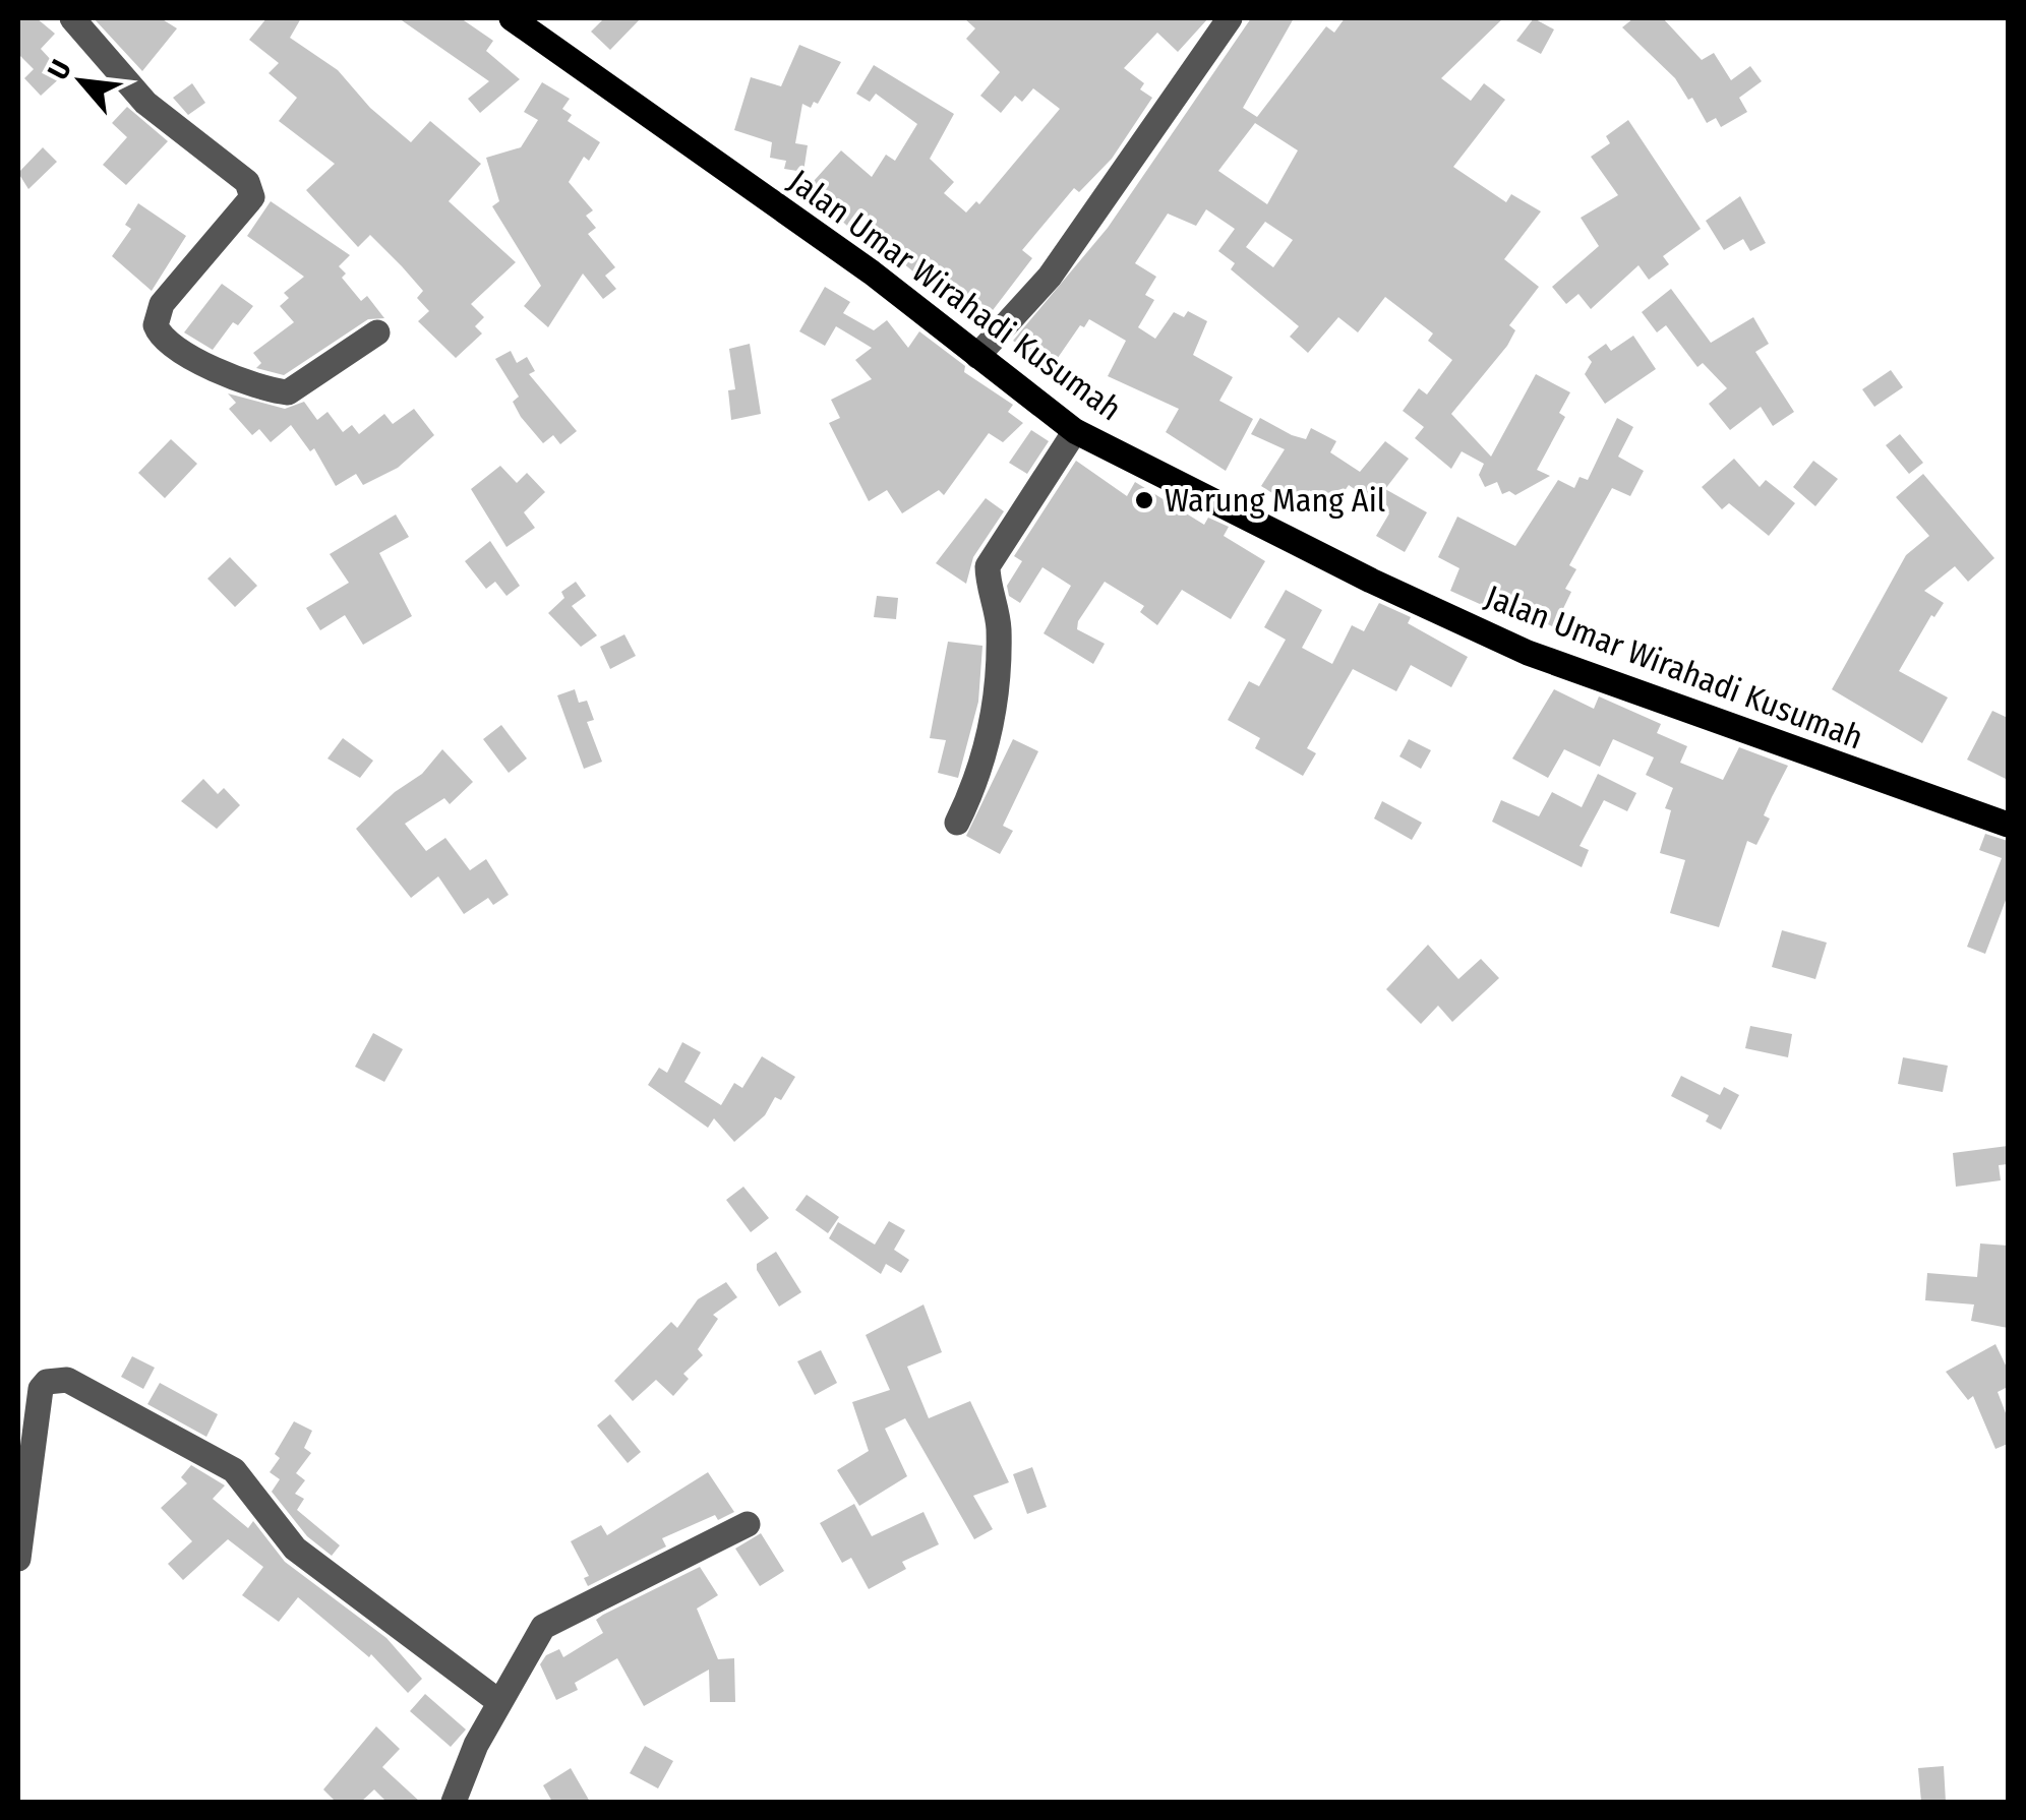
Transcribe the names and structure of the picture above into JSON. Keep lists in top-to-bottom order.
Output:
{
  "streets": {
    "main road": ["Jalan Umar Wirahadi Kusumah"]
  },
  "places": ["Warung Mang Ail"],
  "north": "top left"
}
